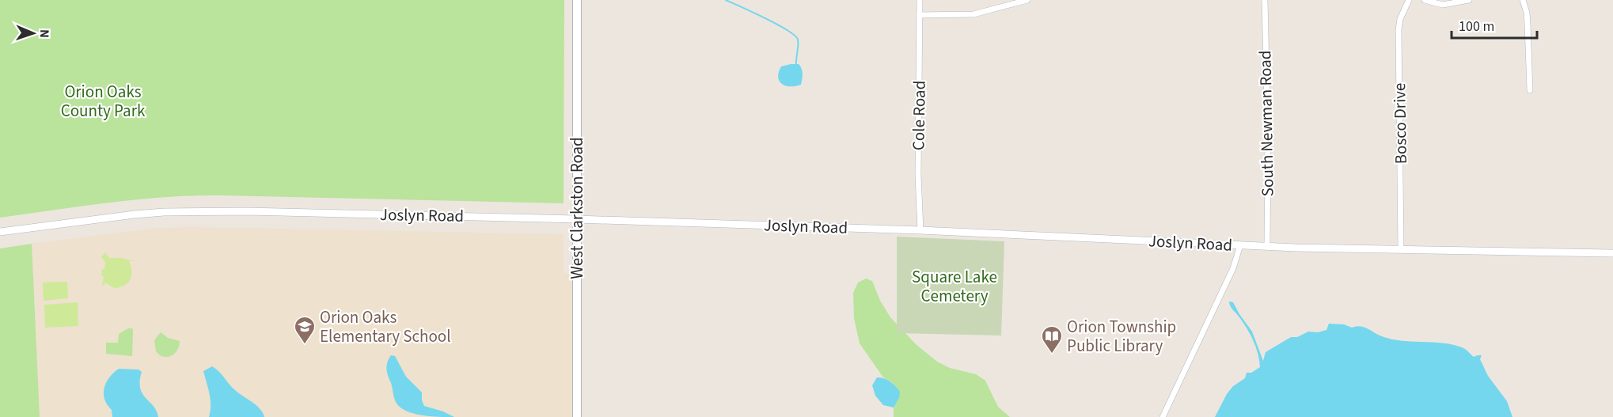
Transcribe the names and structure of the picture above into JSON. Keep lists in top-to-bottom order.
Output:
{
  "streets": {
    "main road": ["West Clarkston Road"],
    "street": [
      "Cole Road",
      "South Newman Road",
      "Bosco Drive",
      "Joslyn Road"
    ]
  },
  "crossings": [
    ["Cole Road", "Joslyn Road"],
    ["South Newman Road", "Joslyn Road"],
    ["Bosco Drive", "Joslyn Road"],
    ["West Clarkston Road", "Joslyn Road"]
  ],
  "parks": ["Orion Oaks County Park", "Square Lake Cemetery"],
  "places": {
    "school or university": ["Orion Oaks Elementary School"],
    "library": ["Orion Township Public Library"]
  },
  "scale_bar": "100 m",
  "north": "right"
}
